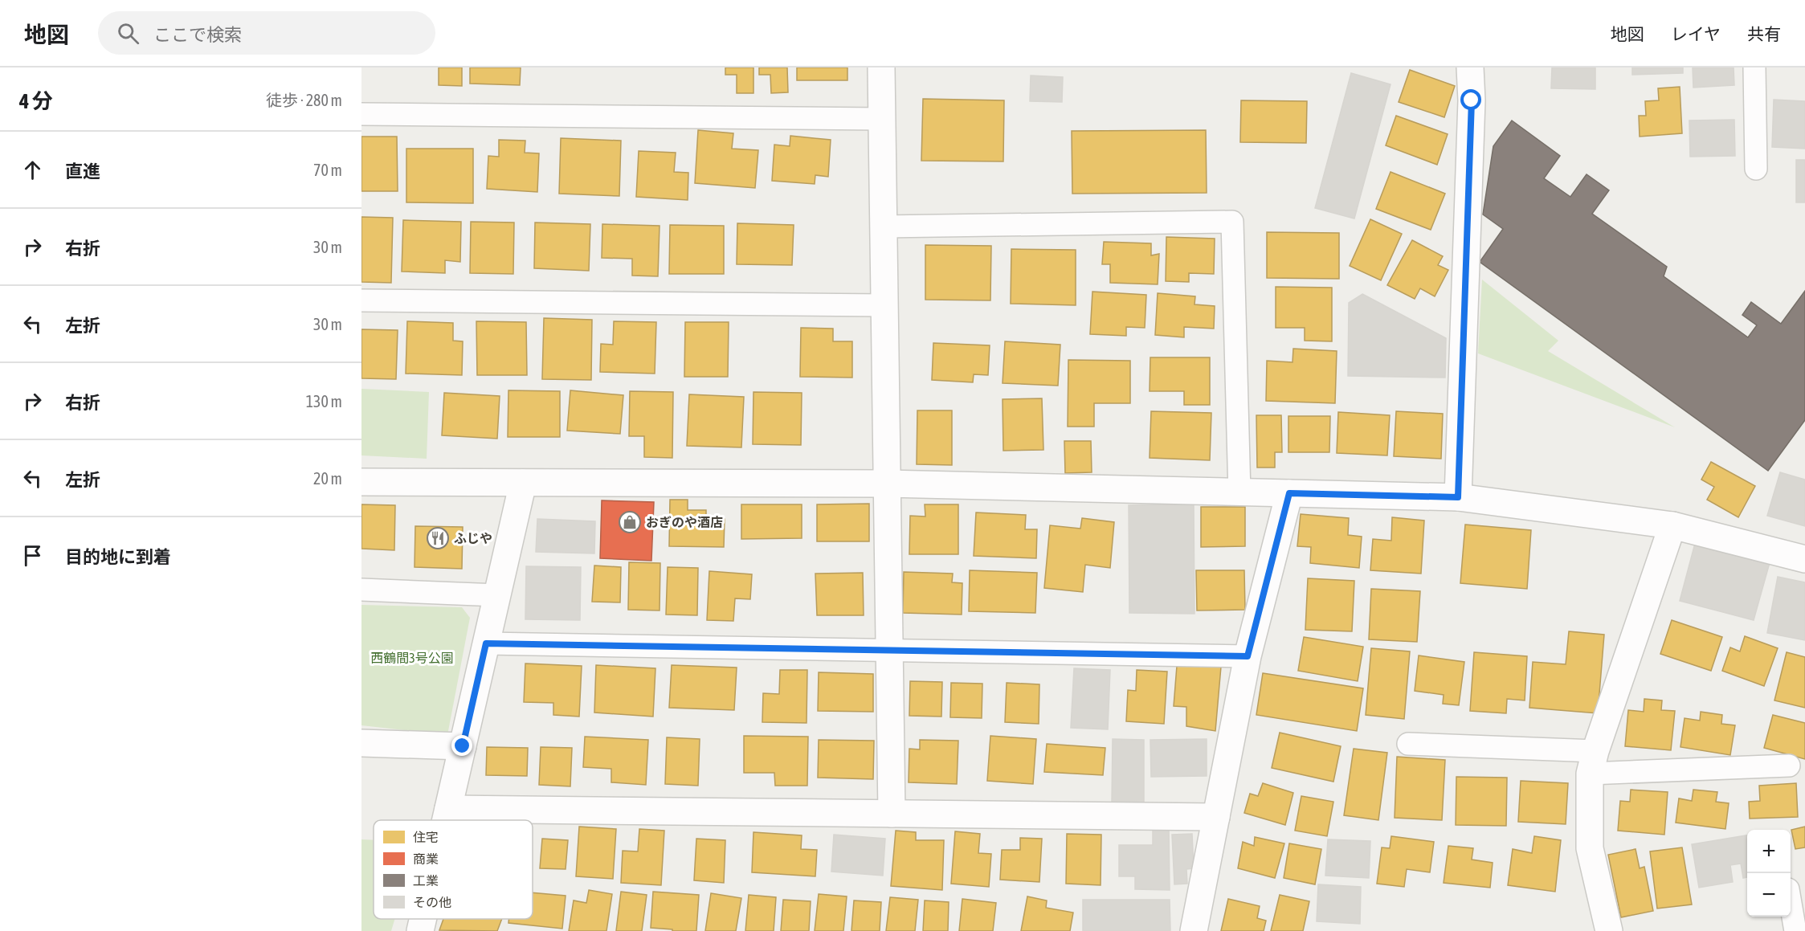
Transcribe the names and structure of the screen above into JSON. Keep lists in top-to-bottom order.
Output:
{
  "parks": ["西鶴間3号公園"],
  "places": {
    "shop": ["おぎのや酒店"],
    "restaurant": ["ふじや"]
  },
  "legend": [
    "住宅",
    "商業",
    "工業",
    "その他"
  ],
  "page": {
    "header": "地図",
    "search": "ここで検索",
    "nav": ["地図", "レイヤ", "共有"],
    "heading": ["4 分", "徒歩 · 280 m"],
    "list": [
      ["直進", "70 m"],
      ["右折", "30 m"],
      ["左折", "30 m"],
      ["右折", "130 m"],
      ["左折", "20 m"],
      "目的地に到着"
    ],
    "map_buttons": ["+", "−"]
  }
}
